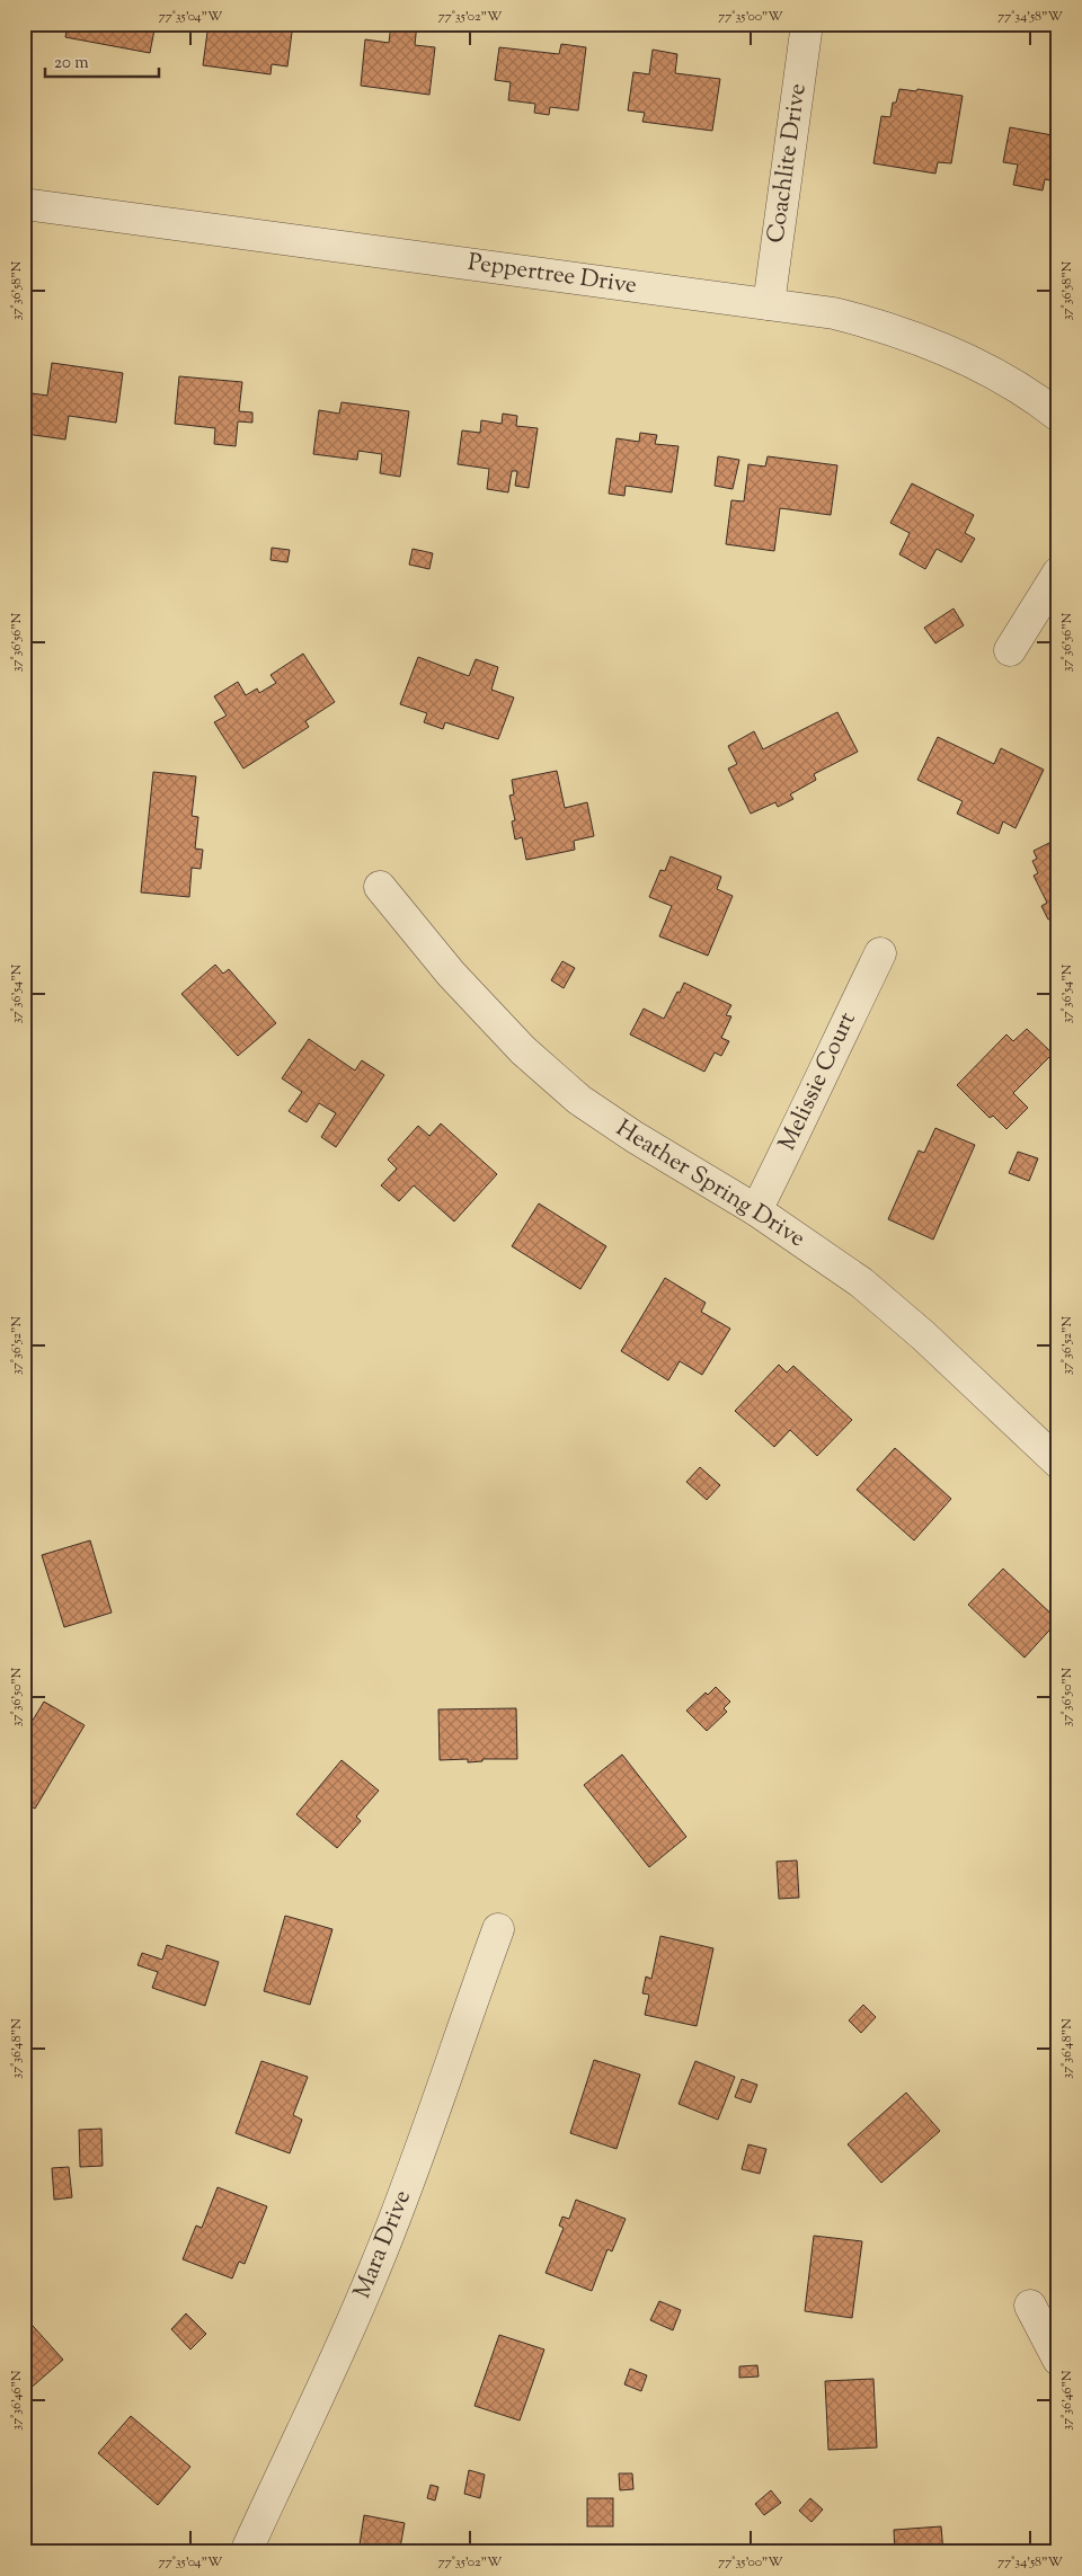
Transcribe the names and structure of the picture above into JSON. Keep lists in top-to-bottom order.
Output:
{
  "streets": {
    "street": [
      "Coachlite Drive",
      "Peppertree Drive",
      "Melissie Court",
      "Heather Spring Drive",
      "Mara Drive"
    ]
  },
  "crossings": [
    ["Coachlite Drive", "Peppertree Drive"],
    ["Melissie Court", "Heather Spring Drive"]
  ],
  "scale_bar": "20 m",
  "coordinates": [
    "77°35'04\"W",
    "77°35'02\"W",
    "77°35'00\"W",
    "77°34'58\"W",
    "37°36'58\"N",
    "37°36'56\"N",
    "37°36'54\"N",
    "37°36'52\"N",
    "37°36'50\"N",
    "37°36'48\"N",
    "37°36'46\"N"
  ]
}
